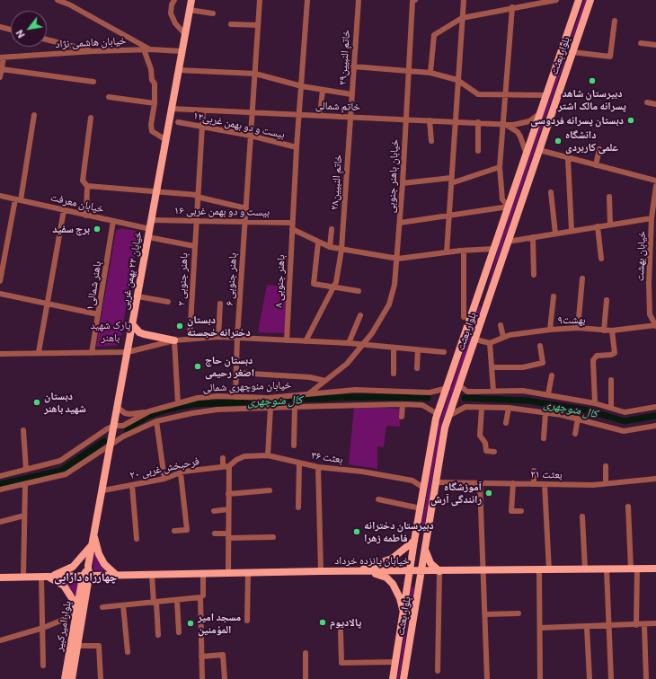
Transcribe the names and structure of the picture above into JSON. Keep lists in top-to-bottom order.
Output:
{
  "streets": {
    "main road": [
      "بلوار بعثت",
      "خیابان ۲۲ بهمن غربی",
      "خیابان پانزده خرداد",
      "بلوار امیرکبیر"
    ],
    "street": [
      "خیابان هاشمی نژاد",
      "خاتم النبیین۲۹",
      "خاتم شمالی",
      "بیست و دو بهمن غربی۱۲",
      "خیابان باهنر جنوبی",
      "خاتم النبیین۲۸",
      "خیابان معرفت",
      "بیست و دو بهمن غربی ۱۶",
      "خیابان بهشت",
      "باهنر جنوبی ۲",
      "باهنر جنوبی ۶",
      "باهنر جنوبی ۸",
      "باهنر شمالی۱",
      "بهشت۹",
      "خیابان منوچهری شمالی",
      "بعثت ۳۶",
      "فرحبخش غربی ۲۰",
      "بعثت ۲۱"
    ]
  },
  "crossings": [
    ["خیابان هاشمی نژاد", "خیابان ۲۲ بهمن غربی"],
    ["بلوار بعثت", "خاتم شمالی"],
    ["بلوار بعثت", "خیابان منوچهری شمالی"],
    ["بلوار بعثت", "بعثت ۳۶"],
    ["بلوار بعثت", "بعثت ۲۱"],
    ["بلوار بعثت", "خیابان پانزده خرداد"],
    ["خاتم النبیین۲۹", "خاتم شمالی"],
    ["خاتم النبیین۲۹", "خاتم النبیین۲۸"],
    ["خاتم شمالی", "خیابان باهنر جنوبی"],
    ["خاتم شمالی", "خاتم النبیین۲۸"],
    ["خاتم شمالی", "خیابان ۲۲ بهمن غربی"],
    ["خاتم شمالی", "باهنر جنوبی ۲"],
    ["خاتم شمالی", "باهنر جنوبی ۶"],
    ["خاتم شمالی", "باهنر جنوبی ۸"],
    ["بیست و دو بهمن غربی۱۲", "باهنر جنوبی ۲"],
    ["بیست و دو بهمن غربی۱۲", "باهنر جنوبی ۶"],
    ["بیست و دو بهمن غربی۱۲", "باهنر جنوبی ۸"],
    ["خیابان باهنر جنوبی", "خیابان منوچهری شمالی"],
    ["خیابان معرفت", "خیابان ۲۲ بهمن غربی"],
    ["خیابان معرفت", "باهنر شمالی۱"],
    ["بیست و دو بهمن غربی ۱۶", "خیابان ۲۲ بهمن غربی"],
    ["بیست و دو بهمن غربی ۱۶", "باهنر جنوبی ۲"],
    ["بیست و دو بهمن غربی ۱۶", "باهنر جنوبی ۶"],
    ["بیست و دو بهمن غربی ۱۶", "باهنر جنوبی ۸"],
    ["خیابان بهشت", "بهشت۹"],
    ["خیابان ۲۲ بهمن غربی", "خیابان منوچهری شمالی"],
    ["خیابان ۲۲ بهمن غربی", "فرحبخش غربی ۲۰"],
    ["خیابان ۲۲ بهمن غربی", "خیابان پانزده خرداد"],
    ["خیابان ۲۲ بهمن غربی", "بلوار امیرکبیر"],
    ["باهنر جنوبی ۶", "خیابان منوچهری شمالی"],
    ["بعثت ۳۶", "فرحبخش غربی ۲۰"],
    ["خیابان پانزده خرداد", "بلوار امیرکبیر"]
  ],
  "districts": ["چهارراه دارایی"],
  "water": ["کال منوچهری"],
  "parks": ["پارک شهید باهنر"],
  "places": [
    "دبیرستان شاهد پسرانه مالک اشتر",
    "دبستان پسرانه فردوسی",
    "دانشگاه علمی کاربردی",
    "برج سفید",
    "دبستان دخترانه خجسته",
    "دبستان حاج اصغر رحیمی",
    "دبستان شهید باهنر",
    "آموزشگاه رانندگی آرش",
    "دبیرستان دخترانه فاطمه زهرا",
    "پالادیوم",
    "مسجد امیر المؤمنین"
  ],
  "north": "bottom left"
}
